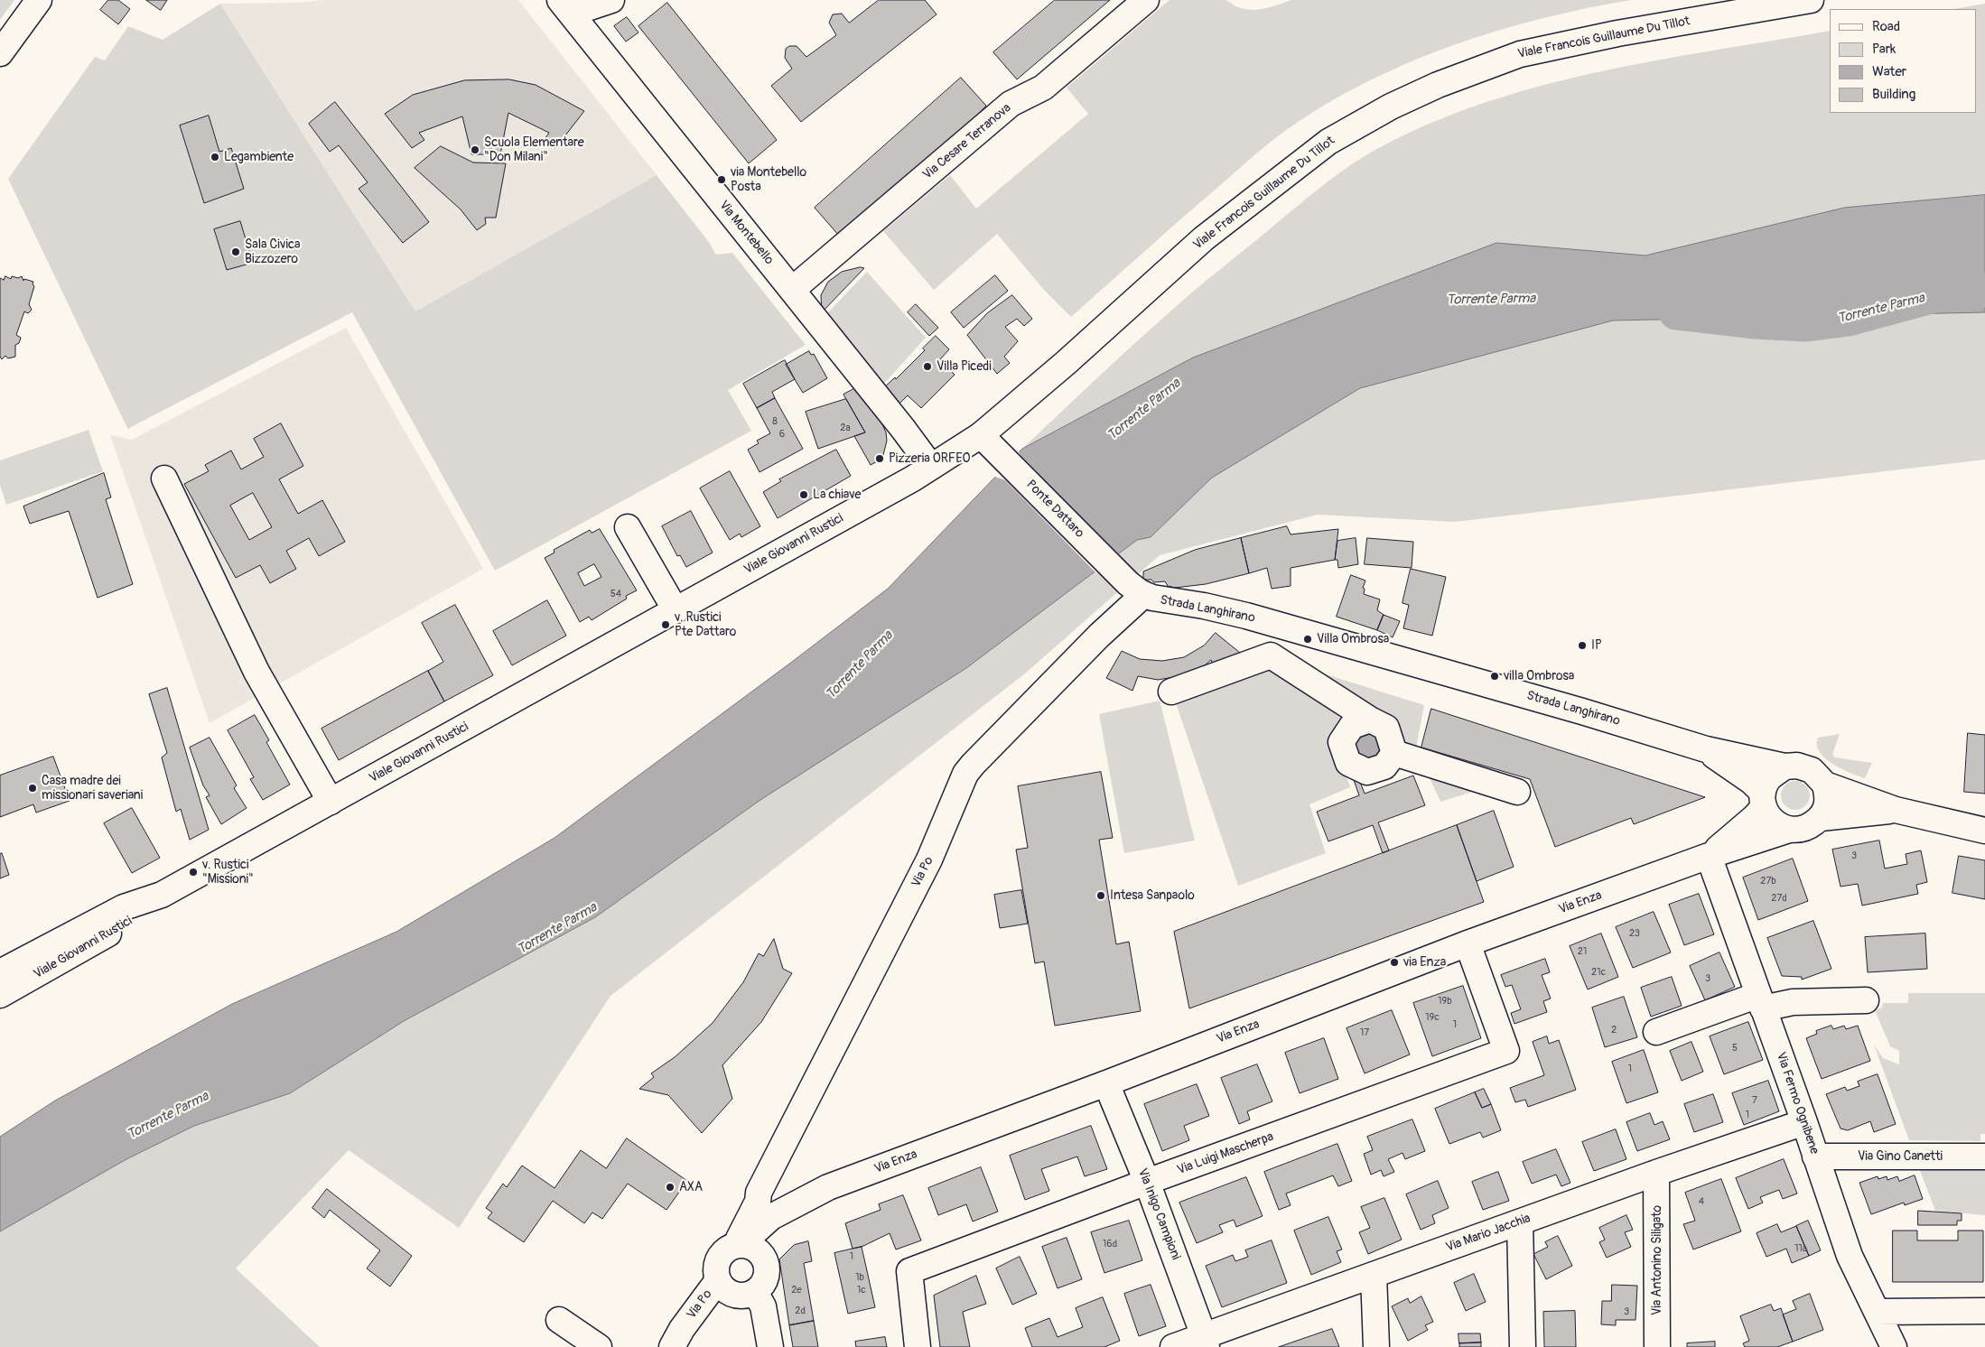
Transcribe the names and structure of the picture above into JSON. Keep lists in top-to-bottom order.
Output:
{
  "streets": {
    "street": [
      "Viale Francois Guillaume Du Tillot",
      "Via Cesare Terranova",
      "Via Montebello",
      "Ponte Dattaro",
      "Viale Giovanni Rustici",
      "Strada Langhirano",
      "Via Po",
      "Via Enza",
      "Via Fermo Ognibene",
      "Via Luigi Mascherpa",
      "Via Gino Canetti",
      "Via Inigo Campioni",
      "Via Mario Jacchia",
      "Via Antonino Siligato"
    ]
  },
  "crossings": [
    ["Viale Francois Guillaume Du Tillot", "Ponte Dattaro"],
    ["Viale Francois Guillaume Du Tillot", "Viale Giovanni Rustici"],
    ["Via Cesare Terranova", "Via Montebello"],
    ["Via Montebello", "Viale Giovanni Rustici"],
    ["Ponte Dattaro", "Viale Giovanni Rustici"],
    ["Ponte Dattaro", "Strada Langhirano"],
    ["Ponte Dattaro", "Via Po"],
    ["Strada Langhirano", "Via Po"],
    ["Strada Langhirano", "Via Enza"],
    ["Via Enza", "Via Fermo Ognibene"],
    ["Via Enza", "Via Luigi Mascherpa"],
    ["Via Enza", "Via Inigo Campioni"],
    ["Via Fermo Ognibene", "Via Gino Canetti"],
    ["Via Fermo Ognibene", "Via Mario Jacchia"],
    ["Via Luigi Mascherpa", "Via Inigo Campioni"],
    ["Via Inigo Campioni", "Via Mario Jacchia"],
    ["Via Mario Jacchia", "Via Antonino Siligato"]
  ],
  "water": ["Torrente Parma"],
  "places": [
    "Scuola Elementare \"Don Milani\"",
    "Legambiente",
    "via Montebello Posta",
    "Sala Civica Bizzozero",
    "Villa Picedi",
    "Pizzeria ORFEO",
    "La chiave",
    "v. Rustici Pte Dattaro",
    "Villa Ombrosa",
    "IP",
    "villa Ombrosa",
    "Casa madre dei missionari saveriani",
    "v. Rustici \"Missioni\"",
    "Intesa Sanpaolo",
    "via Enza",
    "AXA"
  ],
  "house_numbers": [
    "8",
    "2a",
    "6",
    "54",
    "3",
    "27b",
    "27d",
    "23",
    "21",
    "21c",
    "3",
    "19b",
    "19c",
    "1",
    "2",
    "17",
    "5",
    "1",
    "7",
    "1",
    "4",
    "16d",
    "11a",
    "1",
    "1b",
    "2e",
    "1c",
    "2d",
    "3"
  ],
  "legend": [
    "Road",
    "Park",
    "Water",
    "Building"
  ]
}
